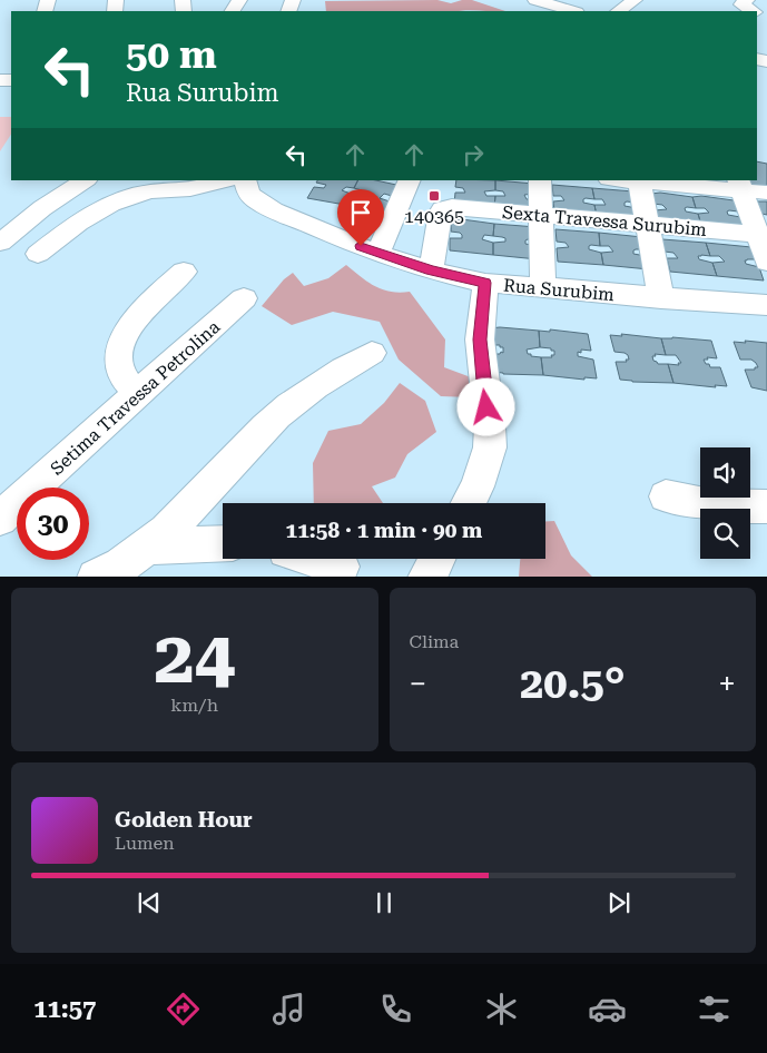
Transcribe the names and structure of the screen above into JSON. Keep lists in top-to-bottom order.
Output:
{
  "streets": {
    "street": ["Sexta Travessa Surubim", "Rua Surubim", "Setima Travessa Petrolina"]
  },
  "crossings": [
    ["Sexta Travessa Surubim", "Rua Surubim"]
  ],
  "places": {
    "transit": ["140365"]
  },
  "page": {
    "turn": ["50 m", "Rua Surubim"],
    "limit": "30",
    "trip": "11:58 · 1 min · 90 m",
    "tile": [
      ["24", "km/h"],
      "Clima"
    ],
    "heat": ["−", "20.5°", "+"],
    "song": ["Golden Hour", "Lumen"],
    "tabs": "11:57"
  }
}
